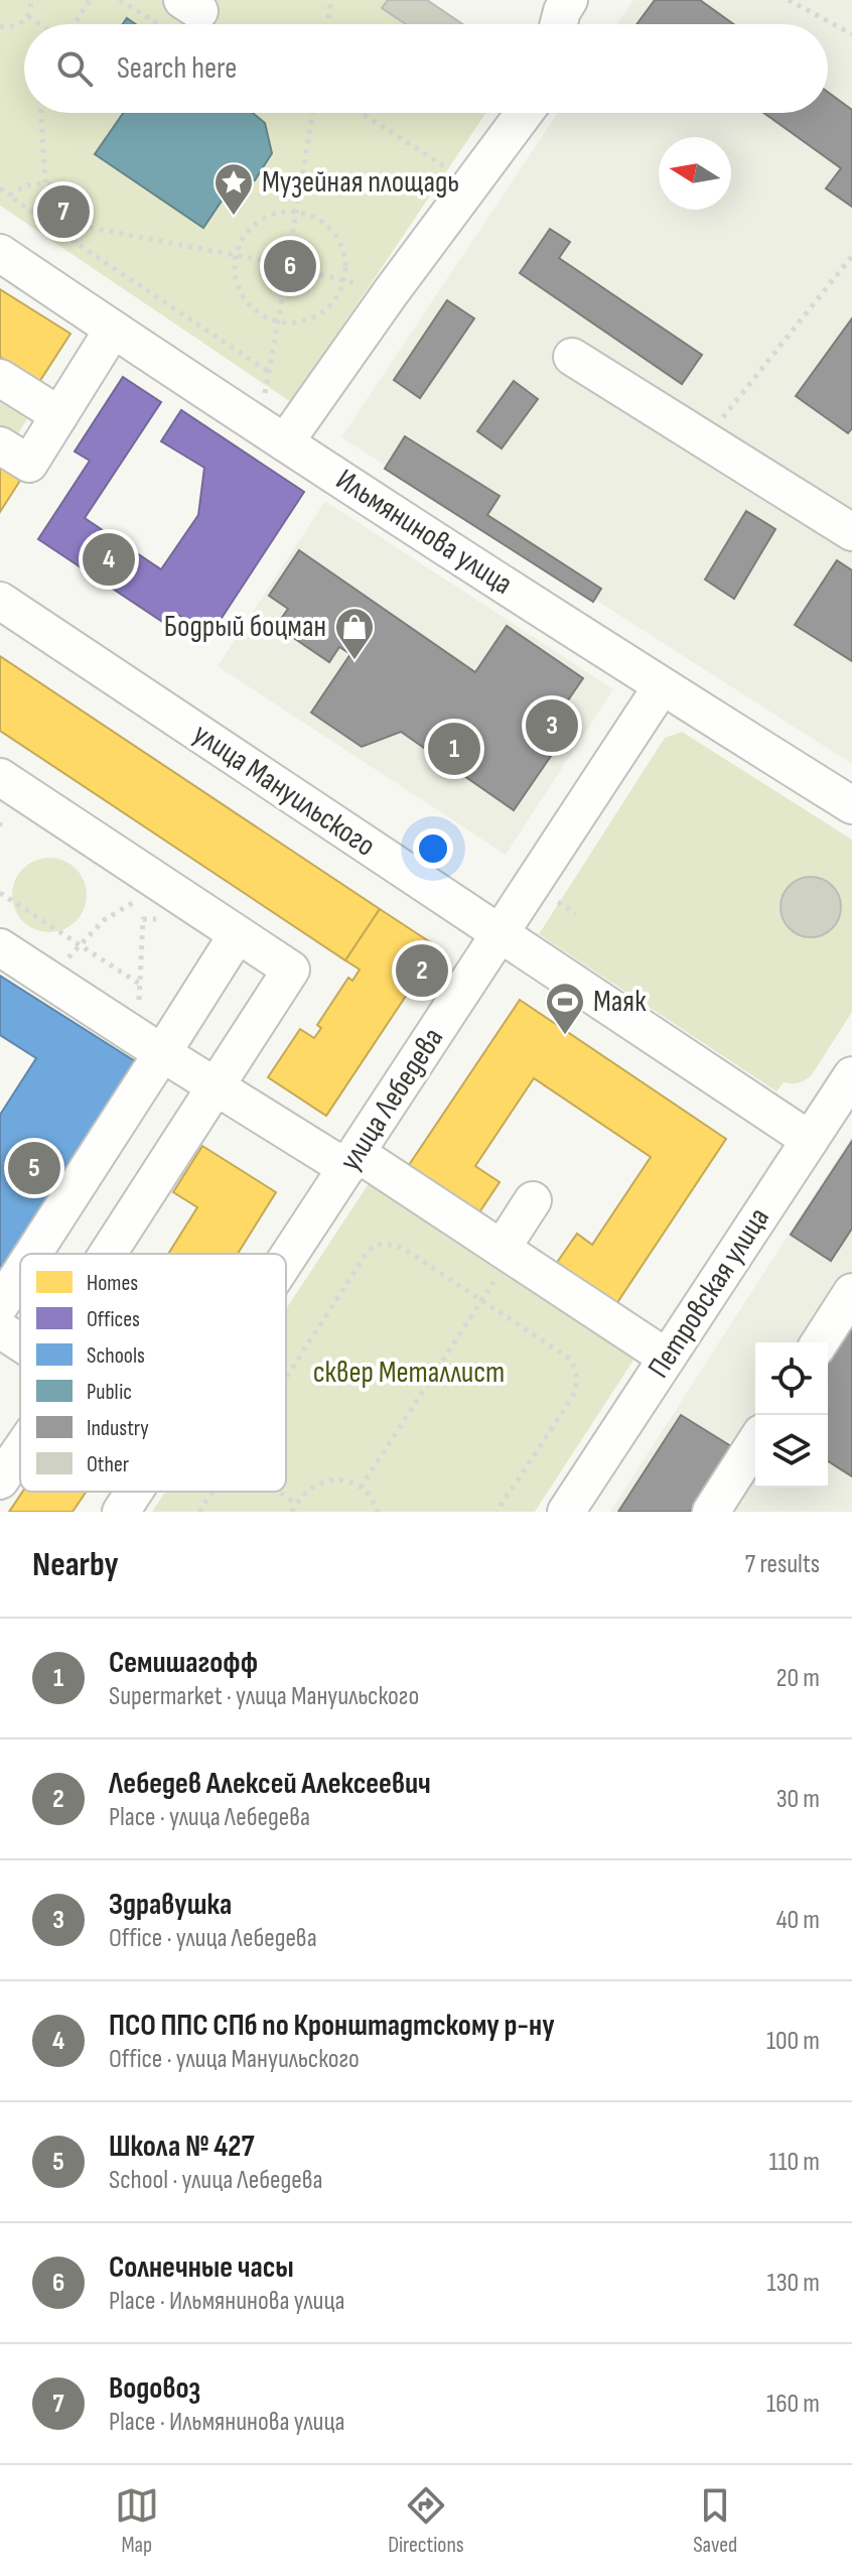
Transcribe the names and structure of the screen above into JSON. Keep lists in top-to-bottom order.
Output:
{
  "streets": {
    "street": [
      "Ильмянинова улица",
      "улица Мануильского",
      "улица Лебедева",
      "Петровская улица"
    ]
  },
  "crossings": [
    ["Ильмянинова улица", "улица Лебедева"],
    ["улица Мануильского", "улица Лебедева"],
    ["улица Мануильского", "Петровская улица"]
  ],
  "parks": ["сквер Металлист"],
  "places": {
    "place": ["Музейная площадь"],
    "shop": ["Бодрый боцман"],
    "sports": ["Маяк"]
  },
  "legend": [
    "Homes",
    "Offices",
    "Schools",
    "Public",
    "Industry",
    "Other"
  ],
  "north": "left",
  "page": {
    "search": "Search here",
    "pins": [
      "7",
      "6",
      "4",
      "3",
      "1",
      "2",
      "5"
    ],
    "heading": ["Nearby", "7 results"],
    "list": [
      {
        "mark": "1",
        "name": "Семишагофф",
        "note": "Supermarket · улица Мануильского",
        "value": "20 m"
      },
      {
        "mark": "2",
        "name": "Лебедев Алексей Алексеевич",
        "note": "Place · улица Лебедева",
        "value": "30 m"
      },
      {
        "mark": "3",
        "name": "Здравушка",
        "note": "Office · улица Лебедева",
        "value": "40 m"
      },
      {
        "mark": "4",
        "name": "ПСО ППС СПб по Кронштадтскому р-ну",
        "note": "Office · улица Мануильского",
        "value": "100 m"
      },
      {
        "mark": "5",
        "name": "Школа № 427",
        "note": "School · улица Лебедева",
        "value": "110 m"
      },
      {
        "mark": "6",
        "name": "Солнечные часы",
        "note": "Place · Ильмянинова улица",
        "value": "130 m"
      },
      {
        "mark": "7",
        "name": "Водовоз",
        "note": "Place · Ильмянинова улица",
        "value": "160 m"
      }
    ],
    "nav": ["Map", "Directions", "Saved"]
  }
}
